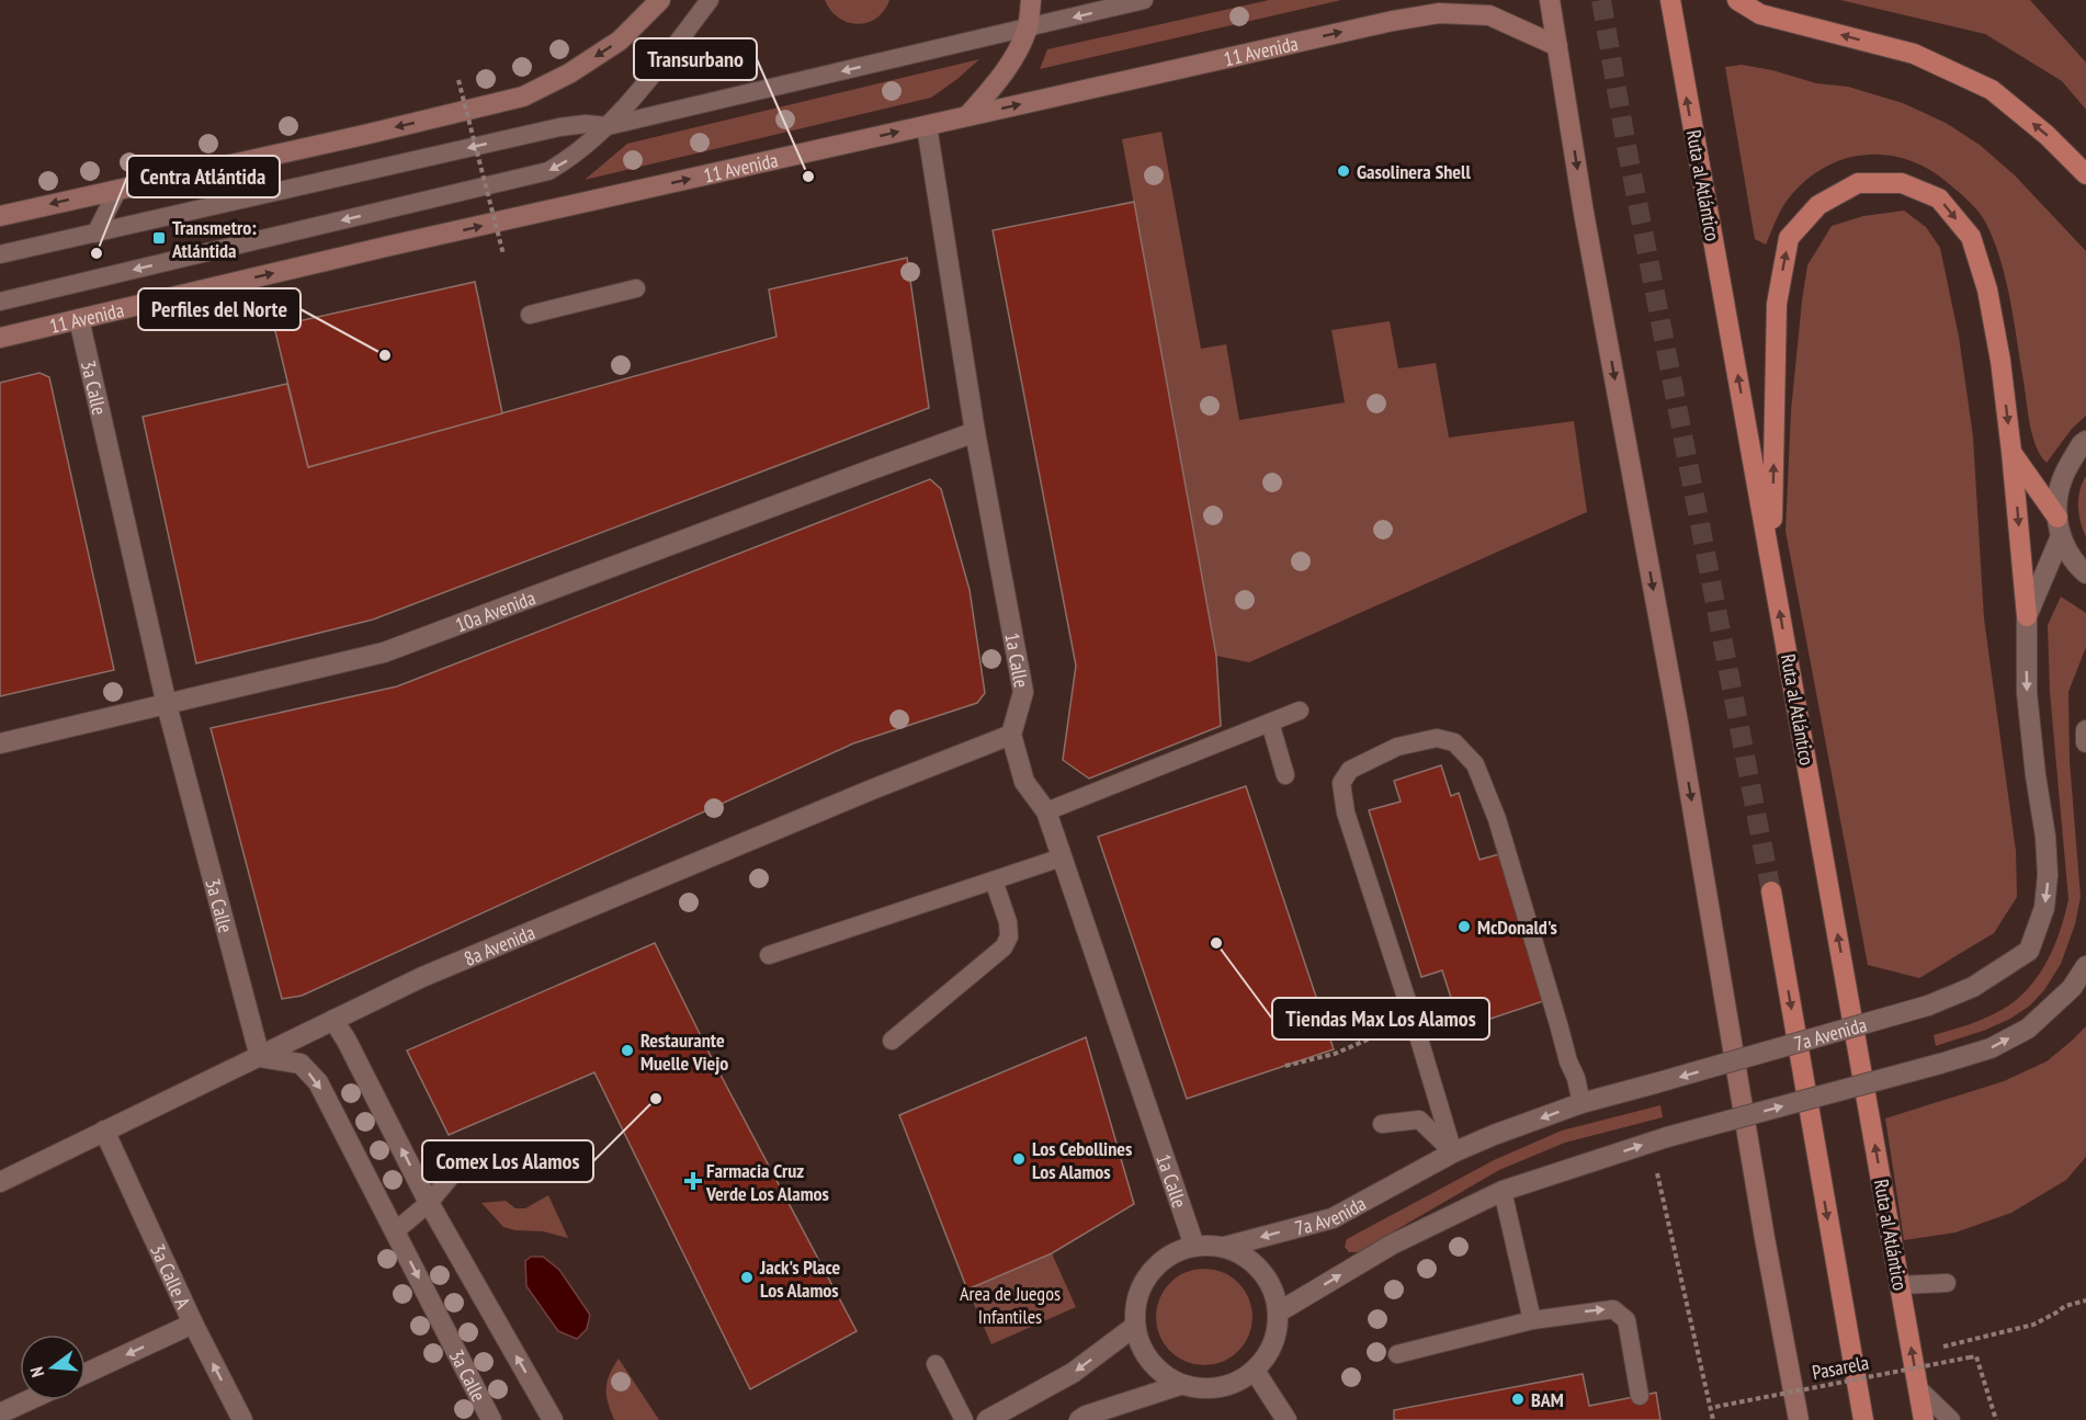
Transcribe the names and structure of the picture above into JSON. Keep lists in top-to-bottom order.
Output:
{
  "streets": {
    "highway": ["Ruta al Atlántico"],
    "main road": ["11 Avenida"],
    "street": [
      "3a Calle",
      "10a Avenida",
      "1a Calle",
      "8a Avenida",
      "7a Avenida",
      "3a Calle A"
    ],
    "path": ["Pasarela"]
  },
  "crossings": [
    ["11 Avenida", "3a Calle"],
    ["11 Avenida", "1a Calle"],
    ["3a Calle", "10a Avenida"],
    ["3a Calle", "8a Avenida"],
    ["10a Avenida", "1a Calle"],
    ["1a Calle", "8a Avenida"],
    ["1a Calle", "7a Avenida"],
    ["8a Avenida", "3a Calle A"]
  ],
  "parks": ["Area de Juegos Infantiles"],
  "places": {
    "other": [
      "Gasolinera Shell",
      "Transurbano",
      "Centra Atlántida",
      "Perfiles del Norte",
      "McDonald's",
      "Tiendas Max Los Alamos",
      "Restaurante Muelle Viejo",
      "Comex Los Alamos",
      "Los Cebollines Los Alamos",
      "Jack's Place Los Alamos",
      "BAM"
    ],
    "transit": ["Transmetro: Atlántida"],
    "health": ["Farmacia Cruz Verde Los Alamos"]
  },
  "north": "left"
}
